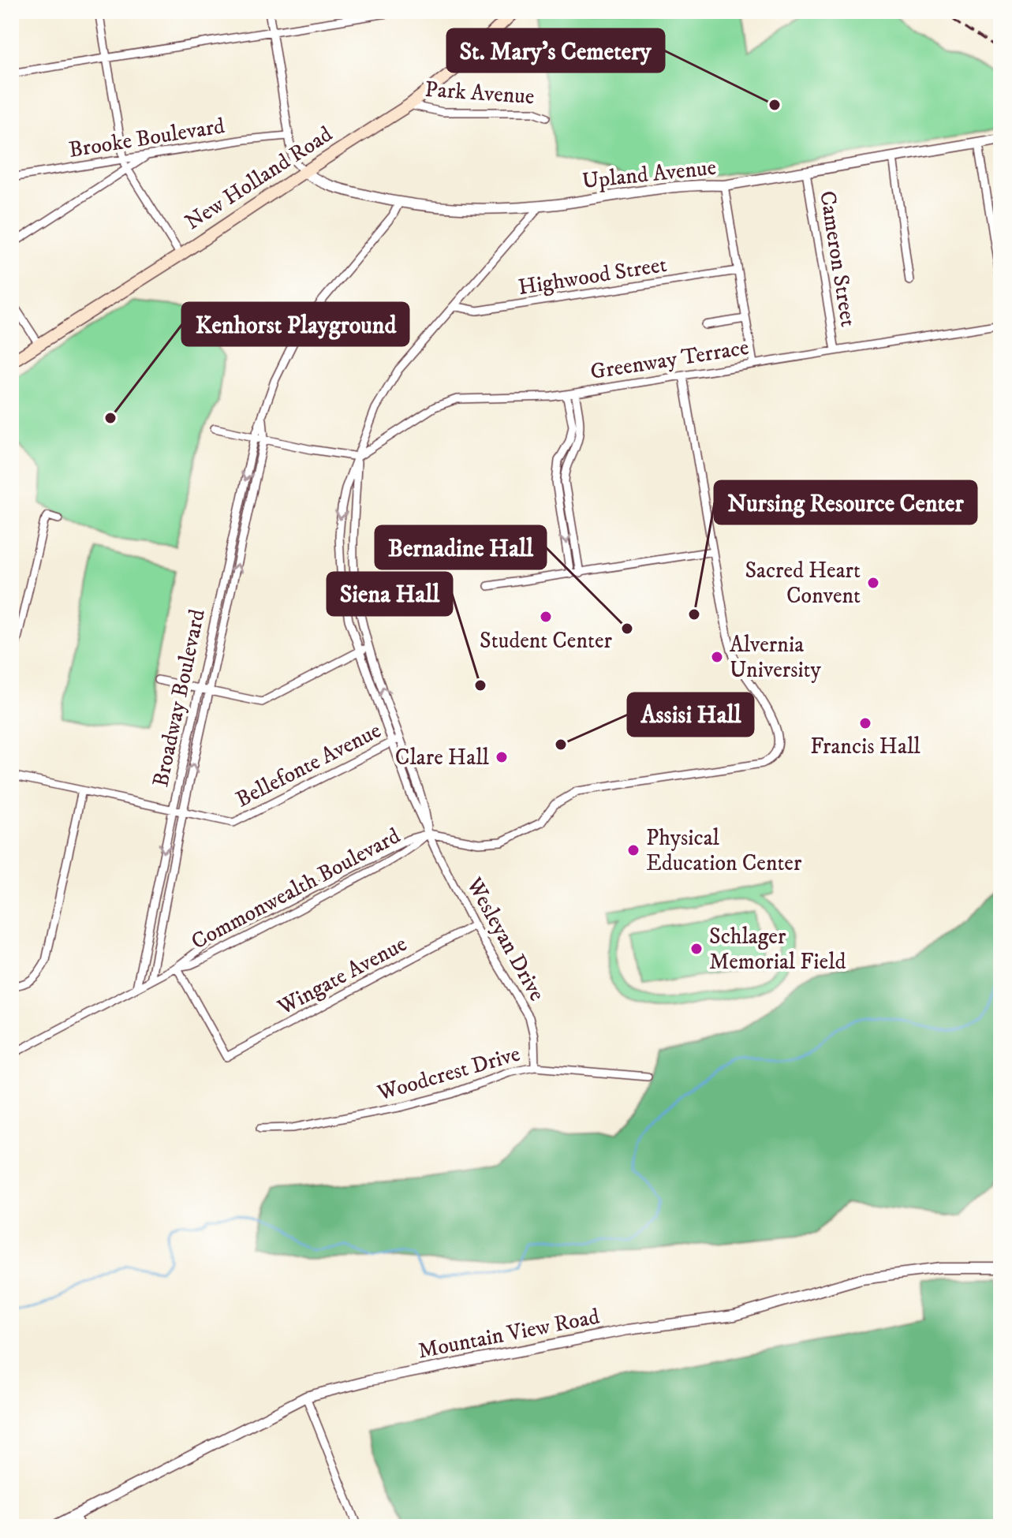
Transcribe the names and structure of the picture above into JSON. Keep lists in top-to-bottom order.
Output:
{
  "streets": {
    "main road": ["New Holland Road"],
    "street": [
      "Park Avenue",
      "Brooke Boulevard",
      "Upland Avenue",
      "Cameron Street",
      "Highwood Street",
      "Greenway Terrace",
      "Broadway Boulevard",
      "Bellefonte Avenue",
      "Commonwealth Boulevard",
      "Wesleyan Drive",
      "Wingate Avenue",
      "Woodcrest Drive",
      "Mountain View Road"
    ]
  },
  "crossings": [
    ["Park Avenue", "New Holland Road"],
    ["Upland Avenue", "New Holland Road"],
    ["Upland Avenue", "Cameron Street"],
    ["Upland Avenue", "Broadway Boulevard"],
    ["Upland Avenue", "Commonwealth Boulevard"],
    ["Cameron Street", "Greenway Terrace"],
    ["Highwood Street", "Commonwealth Boulevard"],
    ["Greenway Terrace", "Commonwealth Boulevard"],
    ["Broadway Boulevard", "Bellefonte Avenue"],
    ["Broadway Boulevard", "Commonwealth Boulevard"],
    ["Bellefonte Avenue", "Commonwealth Boulevard"],
    ["Commonwealth Boulevard", "Wesleyan Drive"],
    ["Commonwealth Boulevard", "Wingate Avenue"],
    ["Wesleyan Drive", "Wingate Avenue"],
    ["Wesleyan Drive", "Woodcrest Drive"]
  ],
  "places": [
    "St. Mary's Cemetery",
    "Kenhorst Playground",
    "Sacred Heart Convent",
    "Nursing Resource Center",
    "Student Center",
    "Bernadine Hall",
    "Alvernia University",
    "Siena Hall",
    "Francis Hall",
    "Assisi Hall",
    "Clare Hall",
    "Physical Education Center",
    "Schlager Memorial Field"
  ]
}
